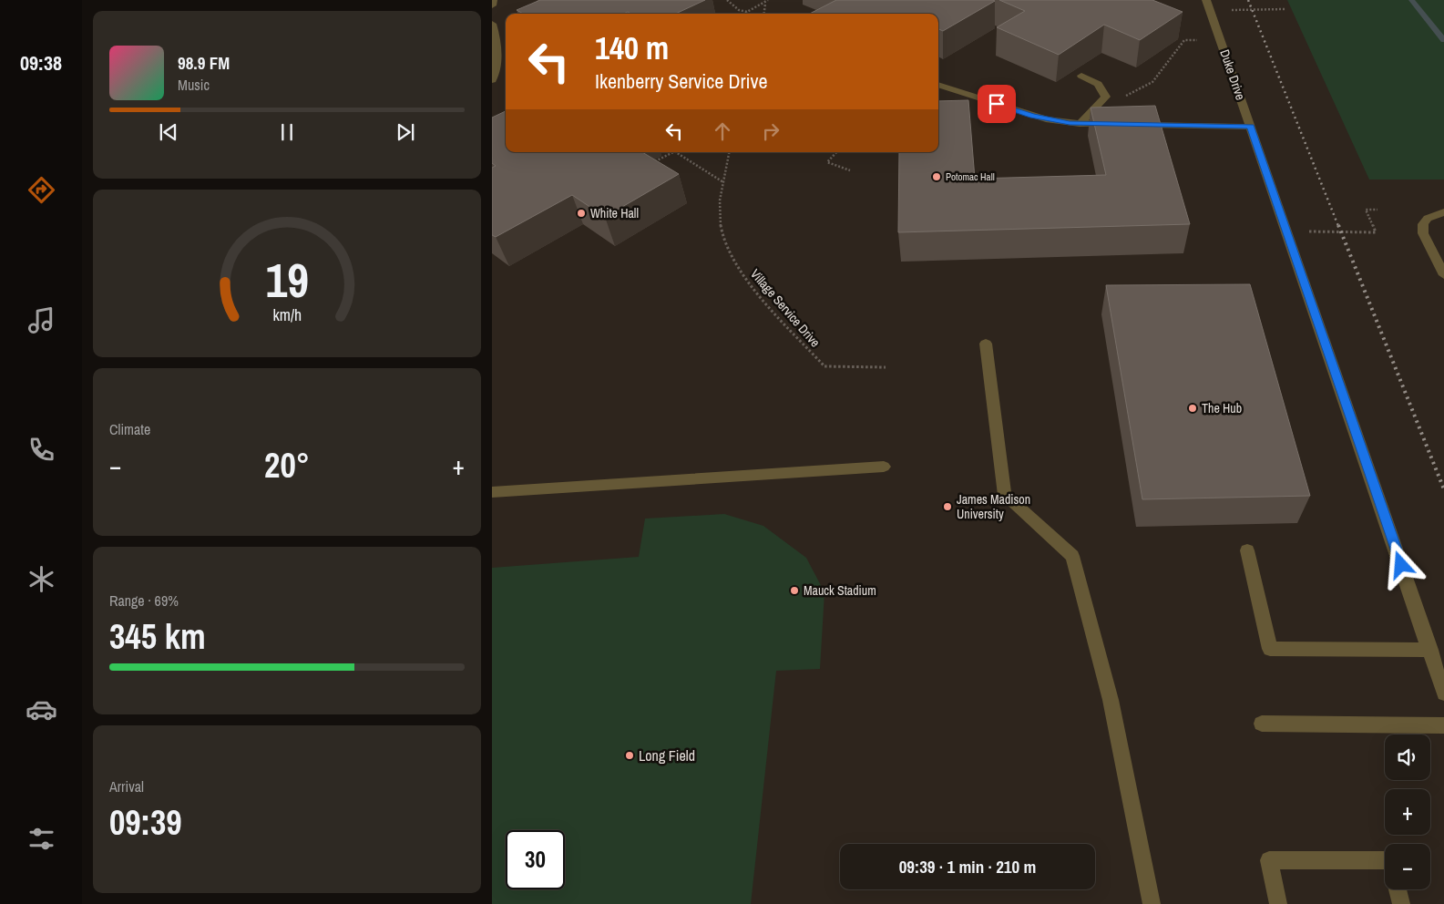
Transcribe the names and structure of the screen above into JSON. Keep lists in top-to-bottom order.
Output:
{
  "streets": {
    "street": ["Duke Drive"],
    "path": ["Village Service Drive"]
  },
  "places": [
    "Potomac Hall",
    "White Hall",
    "The Hub",
    "James Madison University",
    "Mauck Stadium",
    "Long Field"
  ],
  "page": {
    "tabs": "09:38",
    "turn": ["140 m", "Ikenberry Service Drive"],
    "song": ["98.9 FM", "Music"],
    "tile": [
      "Climate",
      ["Range · 69%", "345 km"],
      ["Arrival", "09:39"]
    ],
    "heat": ["−", "20°", "+"],
    "map_buttons": ["+", "−"],
    "limit": "30",
    "trip": "09:39 · 1 min · 210 m",
    "gauge": ["19", "km/h"]
  }
}
